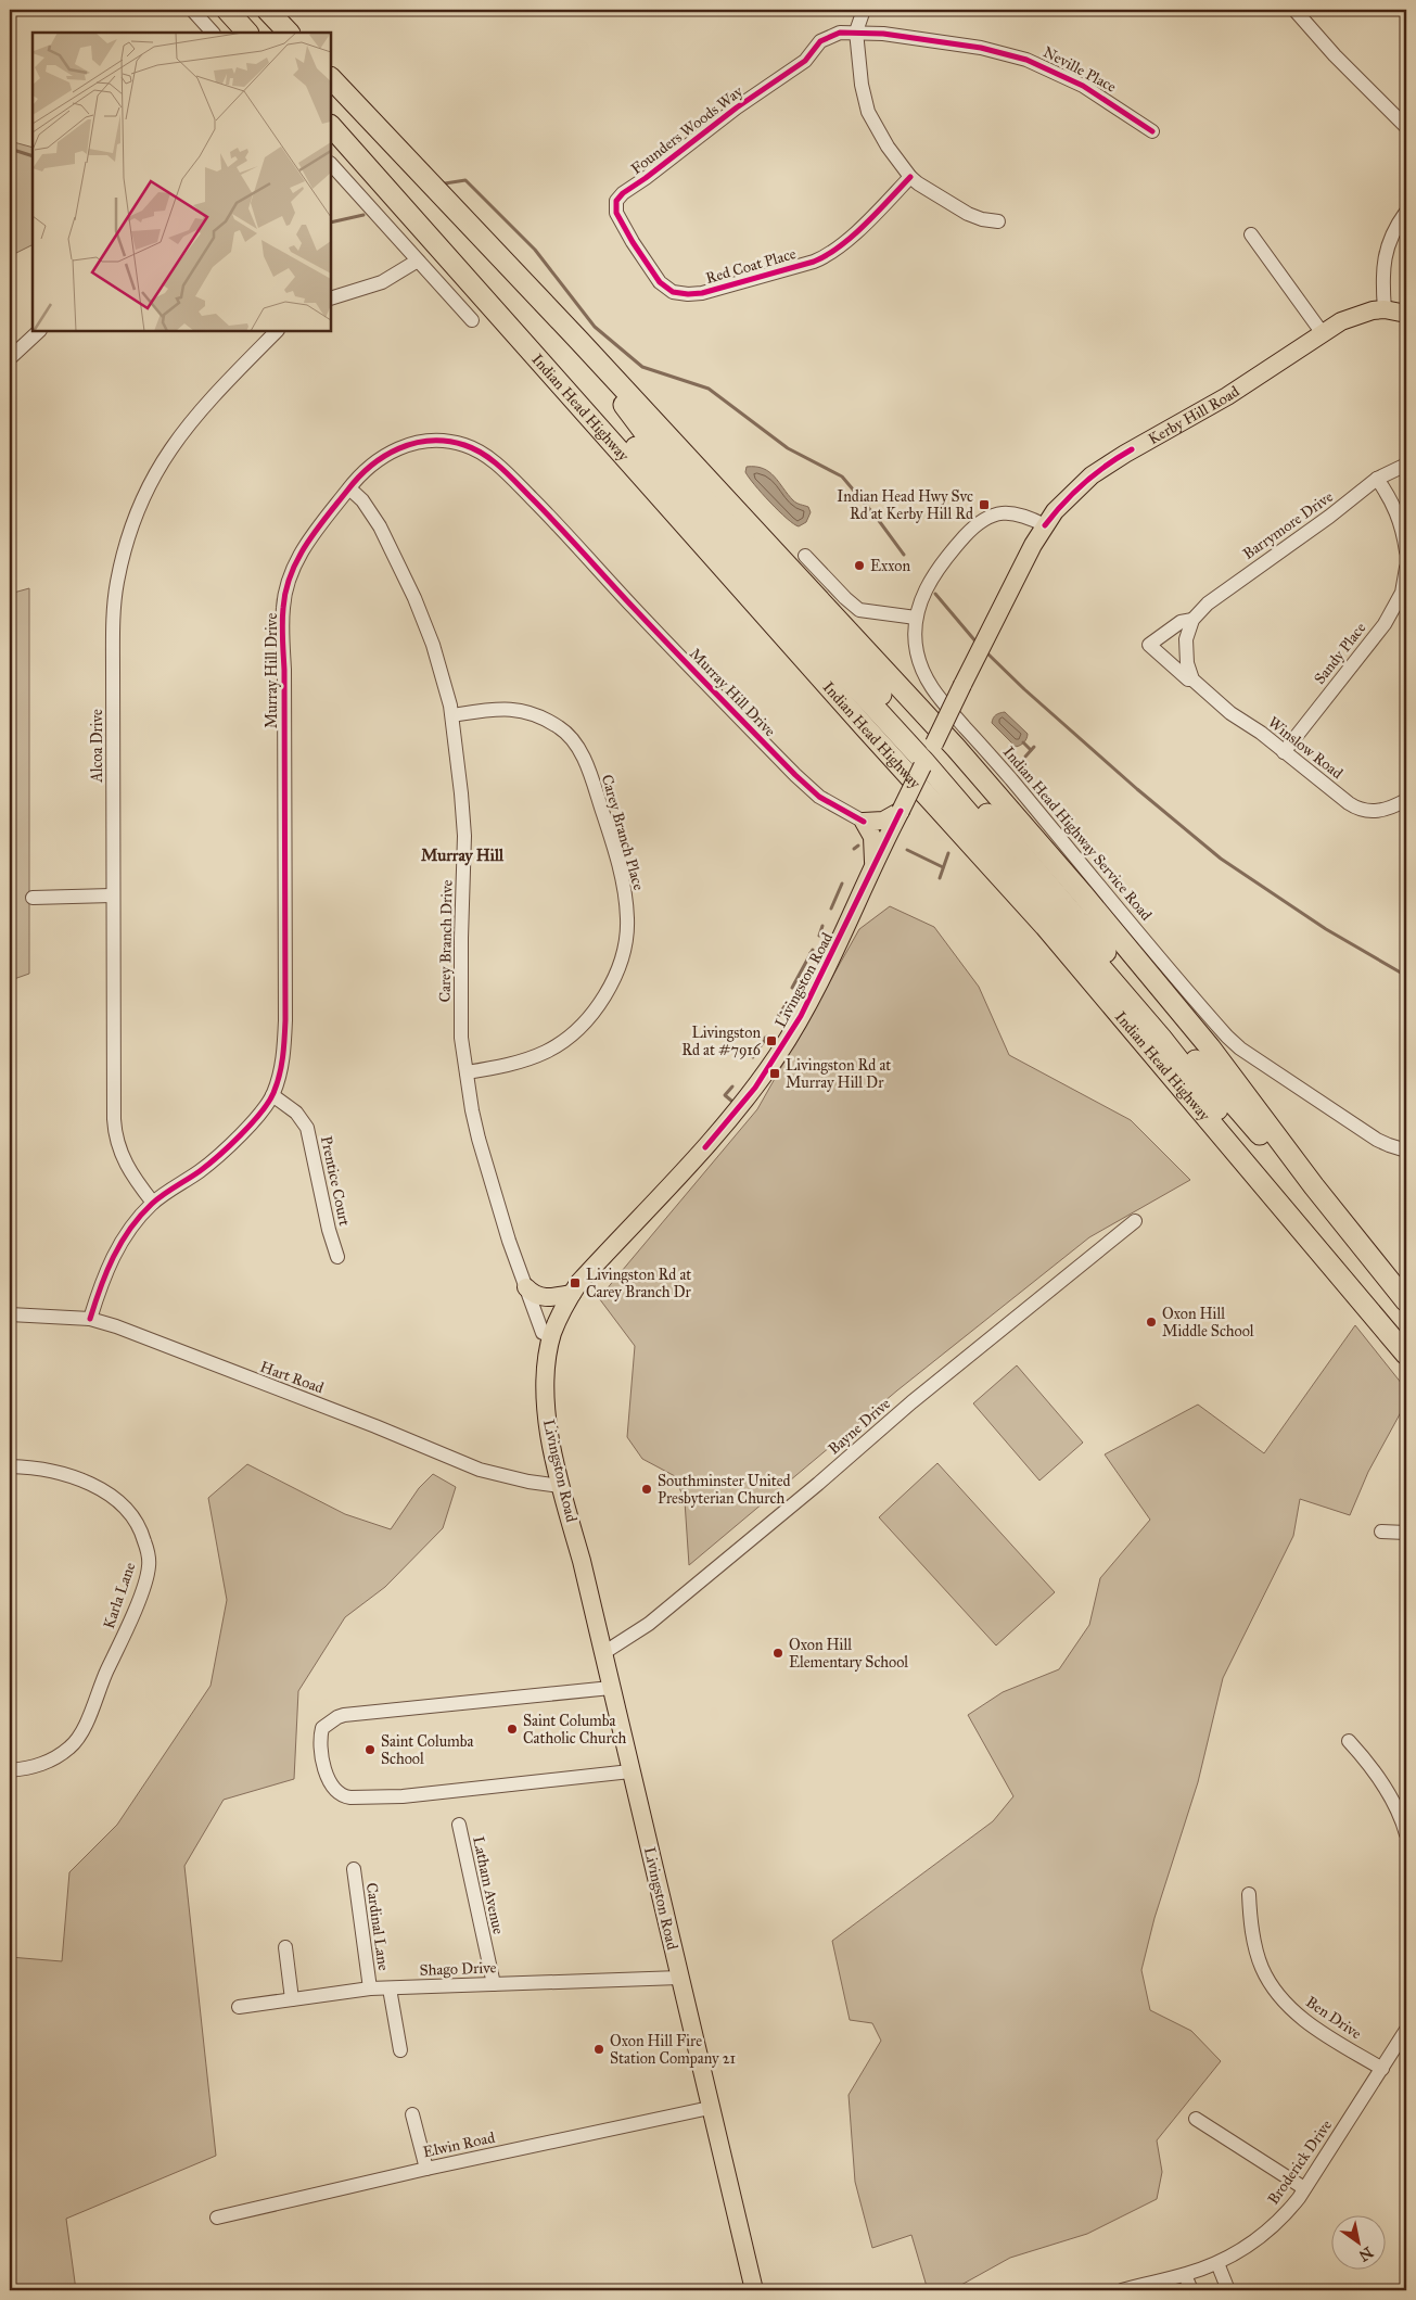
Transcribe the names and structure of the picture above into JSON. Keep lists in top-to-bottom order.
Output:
{
  "streets": {
    "highway": ["Indian Head Highway"],
    "main road": ["Kerby Hill Road", "Livingston Road"],
    "street": [
      "Neville Place",
      "Founders Woods Way",
      "Red Coat Place",
      "Barrymore Drive",
      "Sandy Place",
      "Murray Hill Drive",
      "Alcoa Drive",
      "Winslow Road",
      "Carey Branch Place",
      "Indian Head Highway Service Road",
      "Carey Branch Drive",
      "Prentice Court",
      "Hart Road",
      "Bayne Drive",
      "Karla Lane",
      "Latham Avenue",
      "Cardinal Lane",
      "Shago Drive",
      "Ben Drive",
      "Elwin Road",
      "Broderick Drive"
    ]
  },
  "crossings": [
    ["Neville Place", "Founders Woods Way"],
    ["Founders Woods Way", "Red Coat Place"],
    ["Kerby Hill Road", "Indian Head Highway Service Road"],
    ["Kerby Hill Road", "Livingston Road"],
    ["Barrymore Drive", "Winslow Road"],
    ["Sandy Place", "Winslow Road"],
    ["Murray Hill Drive", "Alcoa Drive"],
    ["Murray Hill Drive", "Carey Branch Drive"],
    ["Murray Hill Drive", "Prentice Court"],
    ["Murray Hill Drive", "Hart Road"],
    ["Carey Branch Place", "Carey Branch Drive"],
    ["Carey Branch Drive", "Livingston Road"],
    ["Livingston Road", "Hart Road"],
    ["Livingston Road", "Bayne Drive"],
    ["Livingston Road", "Shago Drive"],
    ["Livingston Road", "Elwin Road"],
    ["Latham Avenue", "Shago Drive"],
    ["Cardinal Lane", "Shago Drive"],
    ["Ben Drive", "Broderick Drive"]
  ],
  "districts": ["Murray Hill"],
  "places": {
    "transit": [
      "Indian Head Hwy Svc Rd at Kerby Hill Rd",
      "Livingston Rd at #7916",
      "Livingston Rd at Murray Hill Dr",
      "Livingston Rd at Carey Branch Dr"
    ],
    "other": [
      "Exxon",
      "Oxon Hill Middle School",
      "Southminster United Presbyterian Church",
      "Oxon Hill Elementary School",
      "Saint Columba Catholic Church",
      "Saint Columba School",
      "Oxon Hill Fire Station Company 21"
    ]
  },
  "north": "bottom right"
}
